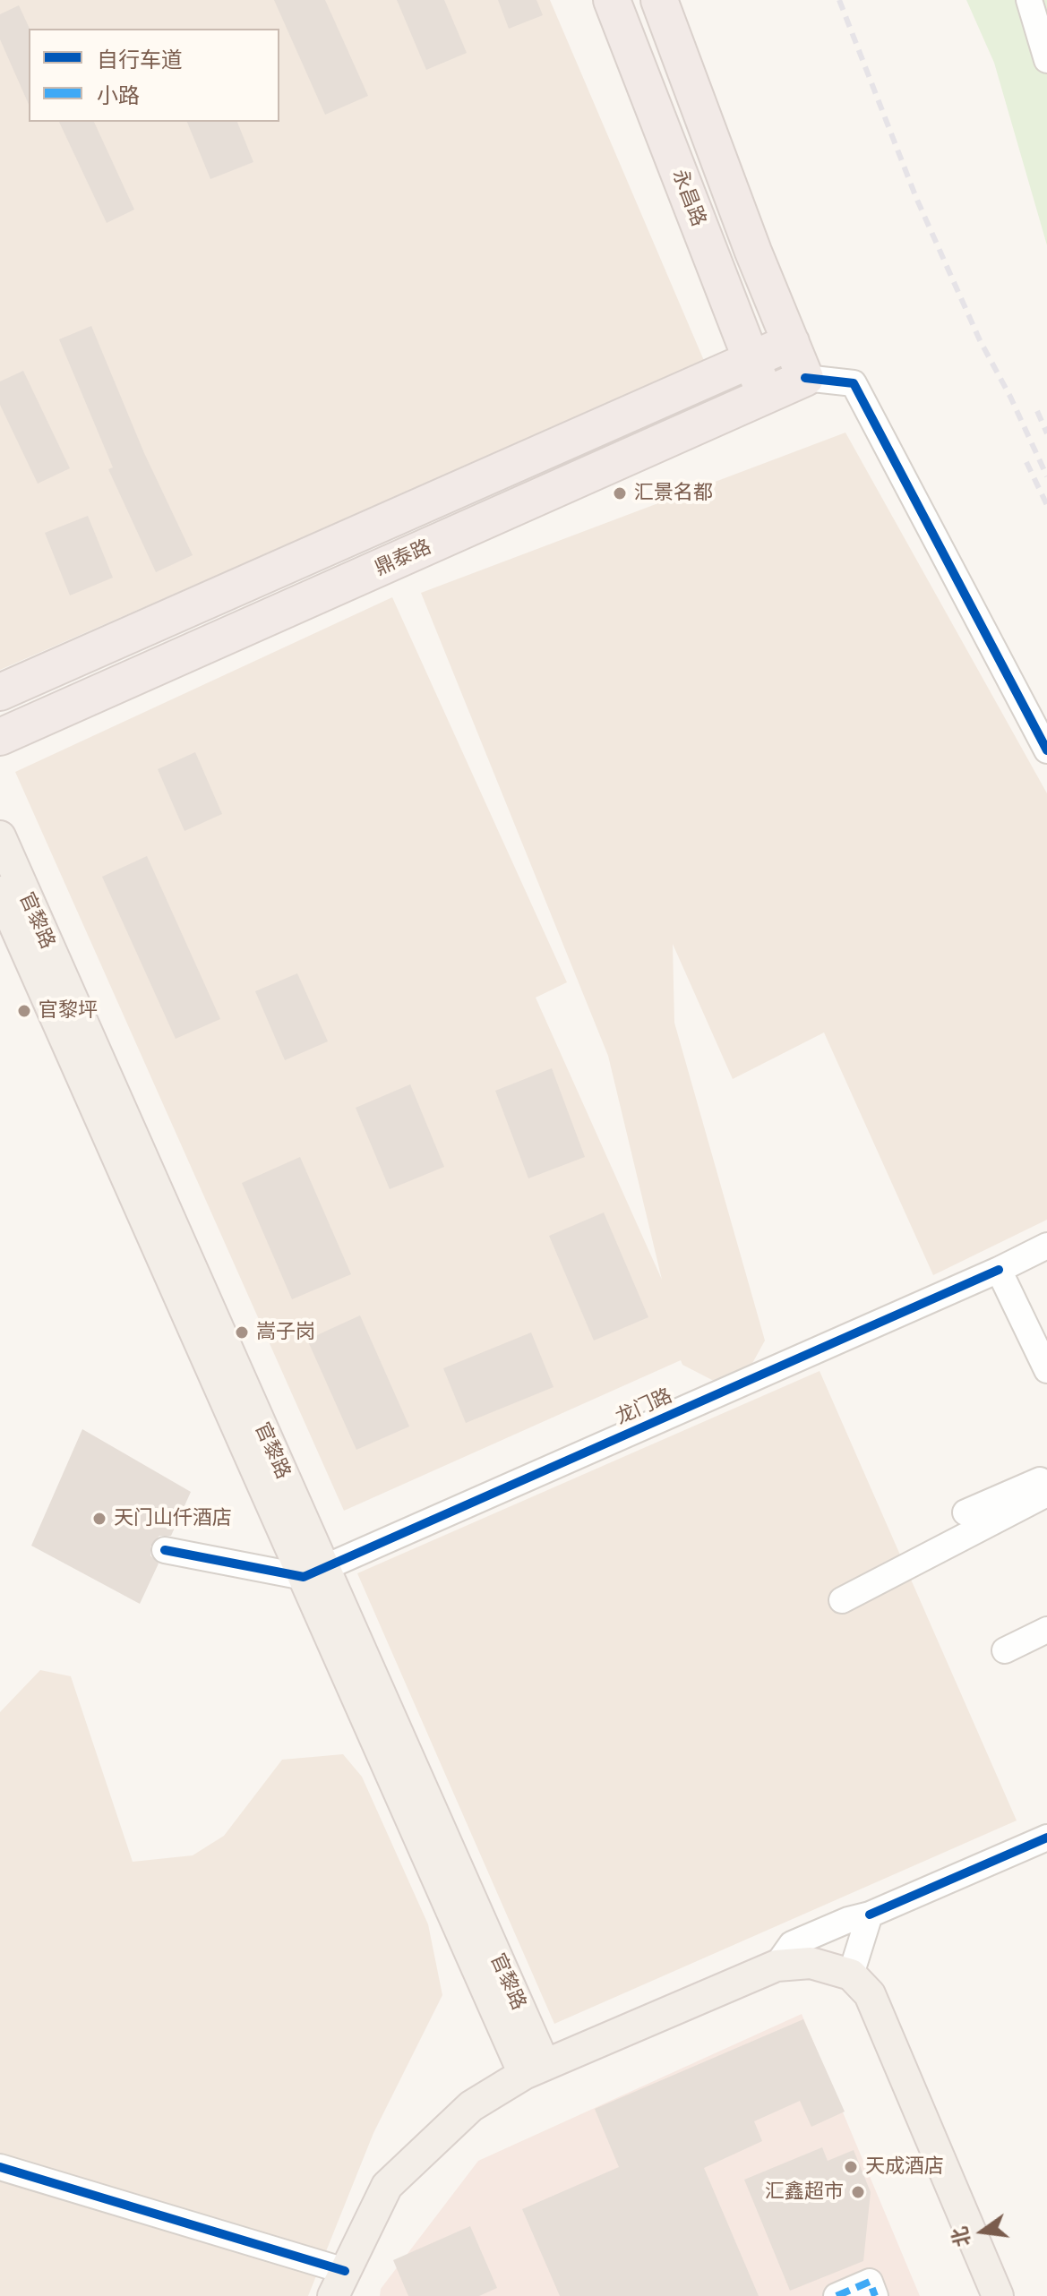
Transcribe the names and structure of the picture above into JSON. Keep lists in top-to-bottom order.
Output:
{
  "streets": {
    "highway": ["永昌路", "鼎泰路"],
    "main road": ["官黎路"],
    "street": ["龙门路"]
  },
  "crossings": [
    ["永昌路", "鼎泰路"],
    ["官黎路", "龙门路"]
  ],
  "places": [
    "汇景名都",
    "官黎坪",
    "嵩子岗",
    "天门山仟酒店",
    "天成酒店",
    "汇鑫超市"
  ],
  "legend": ["自行车道", "小路"],
  "north": "left"
}
